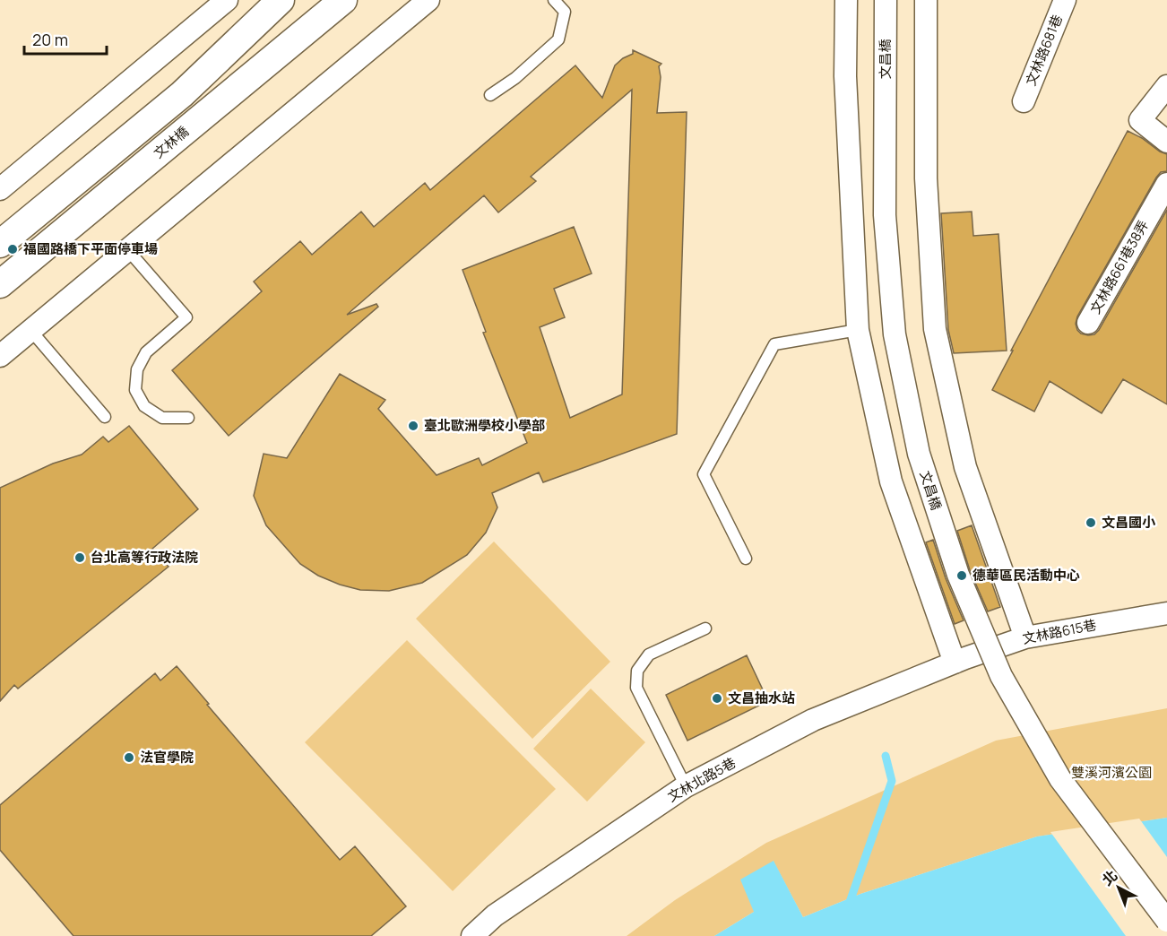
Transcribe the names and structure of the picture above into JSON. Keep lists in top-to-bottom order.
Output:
{
  "streets": {
    "street": [
      "文林路681巷",
      "文昌橋",
      "文林橋",
      "文林路661巷38弄",
      "文林路615巷",
      "文林北路5巷"
    ]
  },
  "crossings": [
    ["文林路615巷", "文林北路5巷"]
  ],
  "parks": ["雙溪河濱公園"],
  "places": [
    "福國路橋下平面停車場",
    "臺北歐洲學校小學部",
    "文昌國小",
    "台北高等行政法院",
    "德華區民活動中心",
    "文昌抽水站",
    "法官學院"
  ],
  "scale_bar": "20 m",
  "north": "top left"
}
